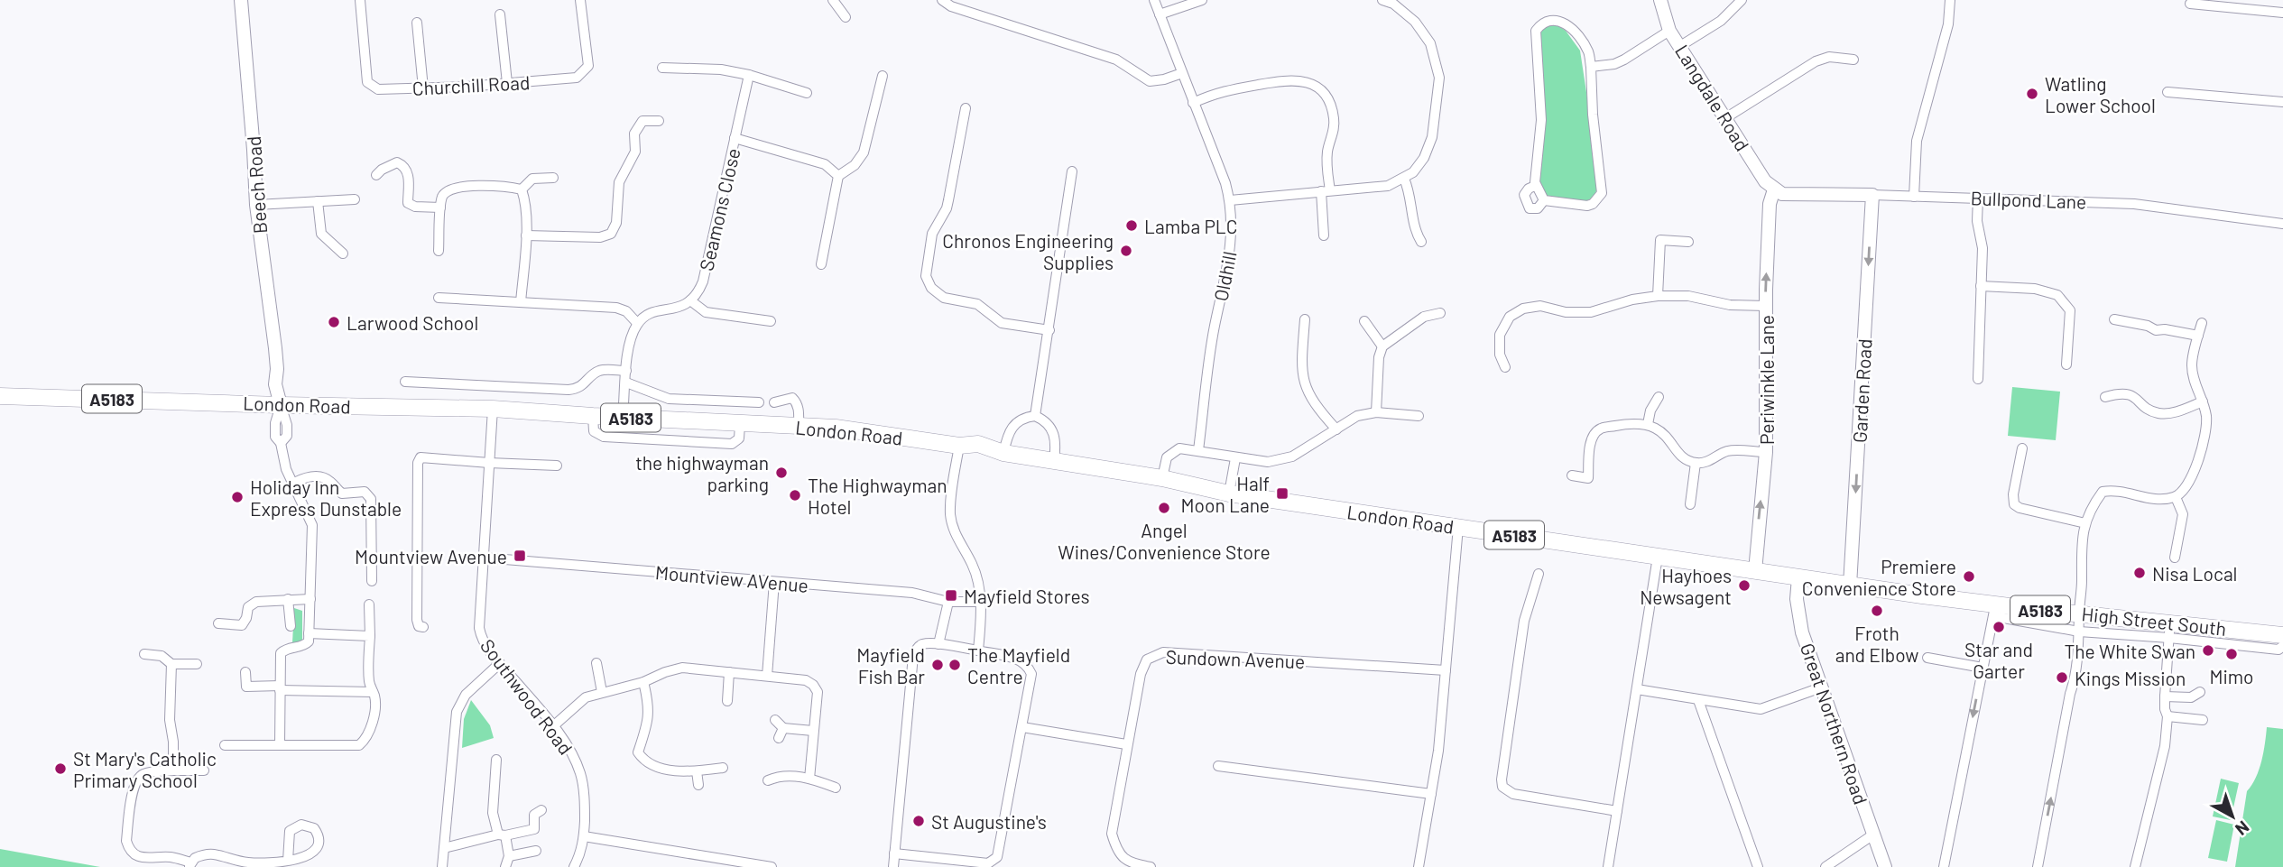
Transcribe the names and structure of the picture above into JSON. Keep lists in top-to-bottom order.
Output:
{
  "streets": {
    "main road": ["A5183", "London Road", "High Street South"],
    "street": [
      "Churchill Road",
      "Langdale Road",
      "Beech Road",
      "Bullpond Lane",
      "Seamons Close",
      "Oldhill",
      "Periwinkle Lane",
      "Garden Road",
      "Mountview AVenue",
      "Sundown Avenue",
      "Southwood Road",
      "Great Northern Road"
    ]
  },
  "crossings": [
    ["Langdale Road", "Bullpond Lane"],
    ["Langdale Road", "Periwinkle Lane"],
    ["Beech Road", "London Road"],
    ["Bullpond Lane", "Periwinkle Lane"],
    ["Bullpond Lane", "Garden Road"],
    ["Periwinkle Lane", "London Road"],
    ["Garden Road", "High Street South"],
    ["London Road", "High Street South"],
    ["London Road", "Southwood Road"],
    ["London Road", "Great Northern Road"],
    ["Mountview AVenue", "Southwood Road"],
    ["High Street South", "Great Northern Road"]
  ],
  "one_way": ["Periwinkle Lane", "Garden Road"],
  "places": {
    "other": [
      "Watling Lower School",
      "Lamba PLC",
      "Chronos Engineering Supplies",
      "Larwood School",
      "the highwayman parking",
      "The Highwayman Hotel",
      "Holiday Inn Express Dunstable",
      "Angel Wines/Convenience Store",
      "Nisa Local",
      "Premiere Convenience Store",
      "Hayhoes Newsagent",
      "Froth and Elbow",
      "Star and Garter",
      "The White Swan",
      "Mimo",
      "Mayfield Fish Bar",
      "The Mayfield Centre",
      "Kings Mission",
      "St Mary's Catholic Primary School",
      "St Augustine's"
    ],
    "transit": ["Half Moon Lane", "Mountview Avenue", "Mayfield Stores"]
  },
  "north": "bottom right"
}
